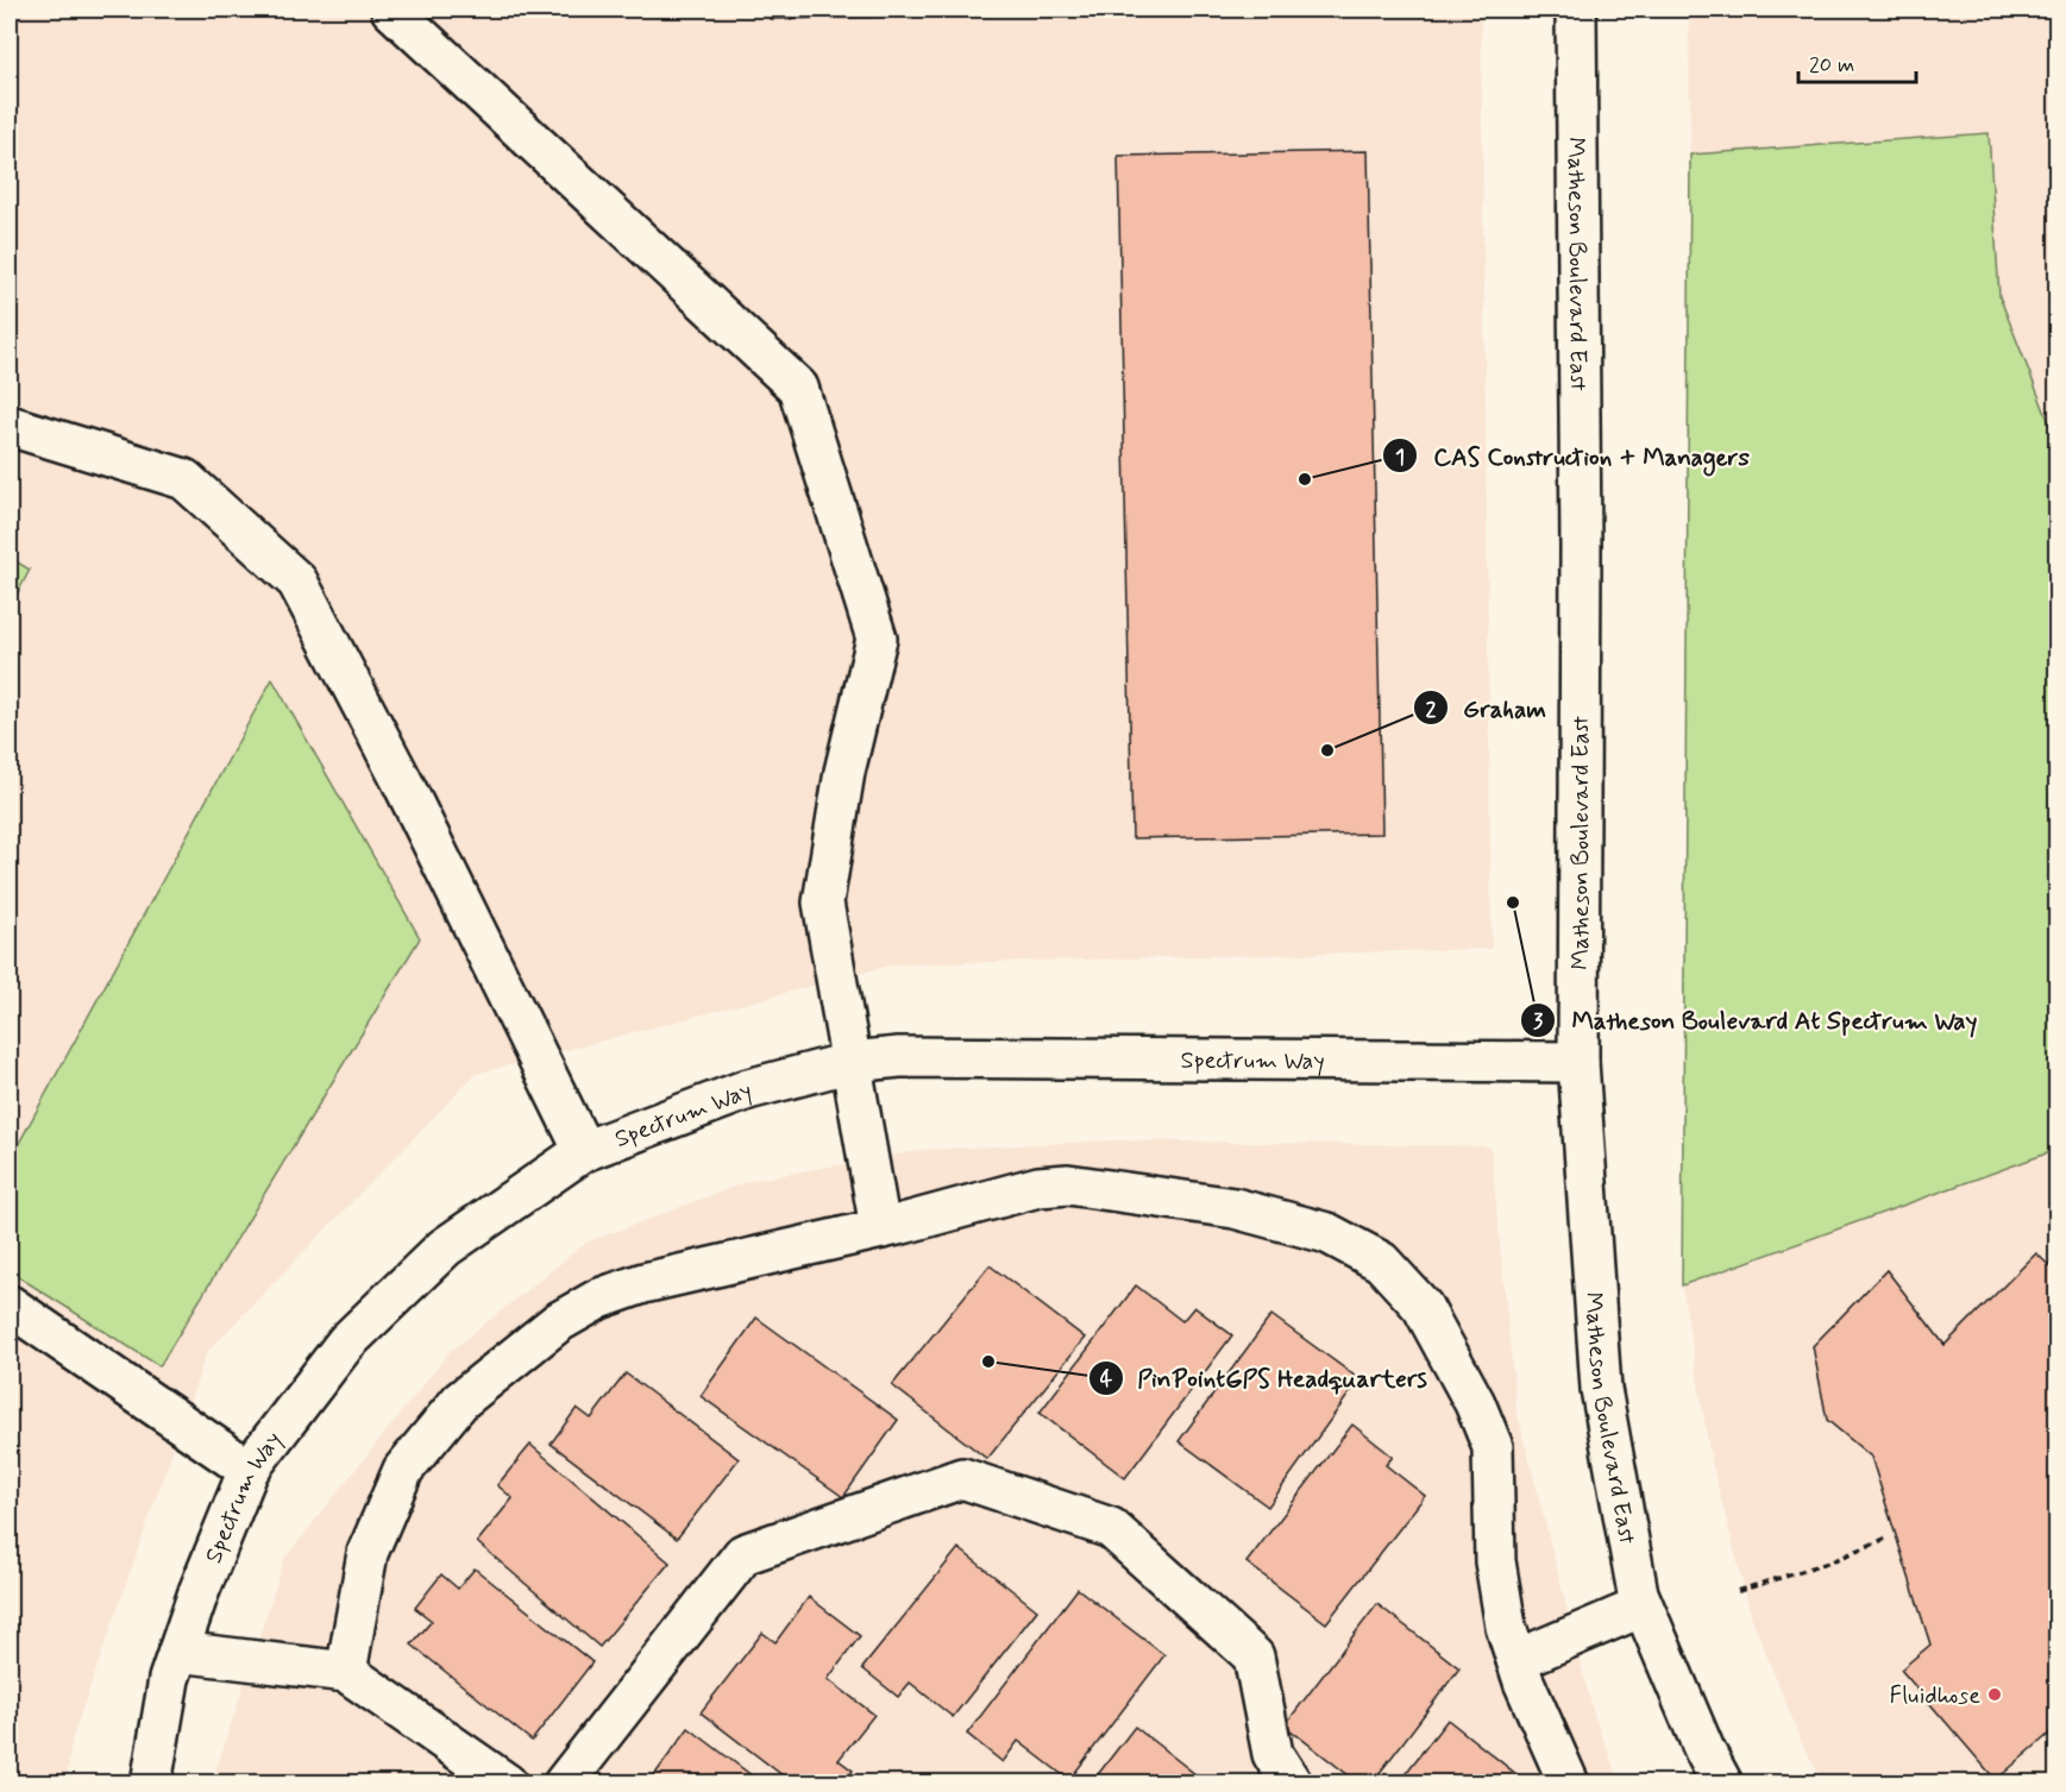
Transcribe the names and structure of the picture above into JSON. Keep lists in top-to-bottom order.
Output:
{
  "streets": {
    "street": ["Matheson Boulevard East", "Spectrum Way"]
  },
  "crossings": [
    ["Matheson Boulevard East", "Spectrum Way"]
  ],
  "places": [
    "CAS Construction + Managers",
    "Graham",
    "Matheson Boulevard At Spectrum Way",
    "PinPointGPS Headquarters",
    "Fluidhose"
  ],
  "scale_bar": "20 m"
}
